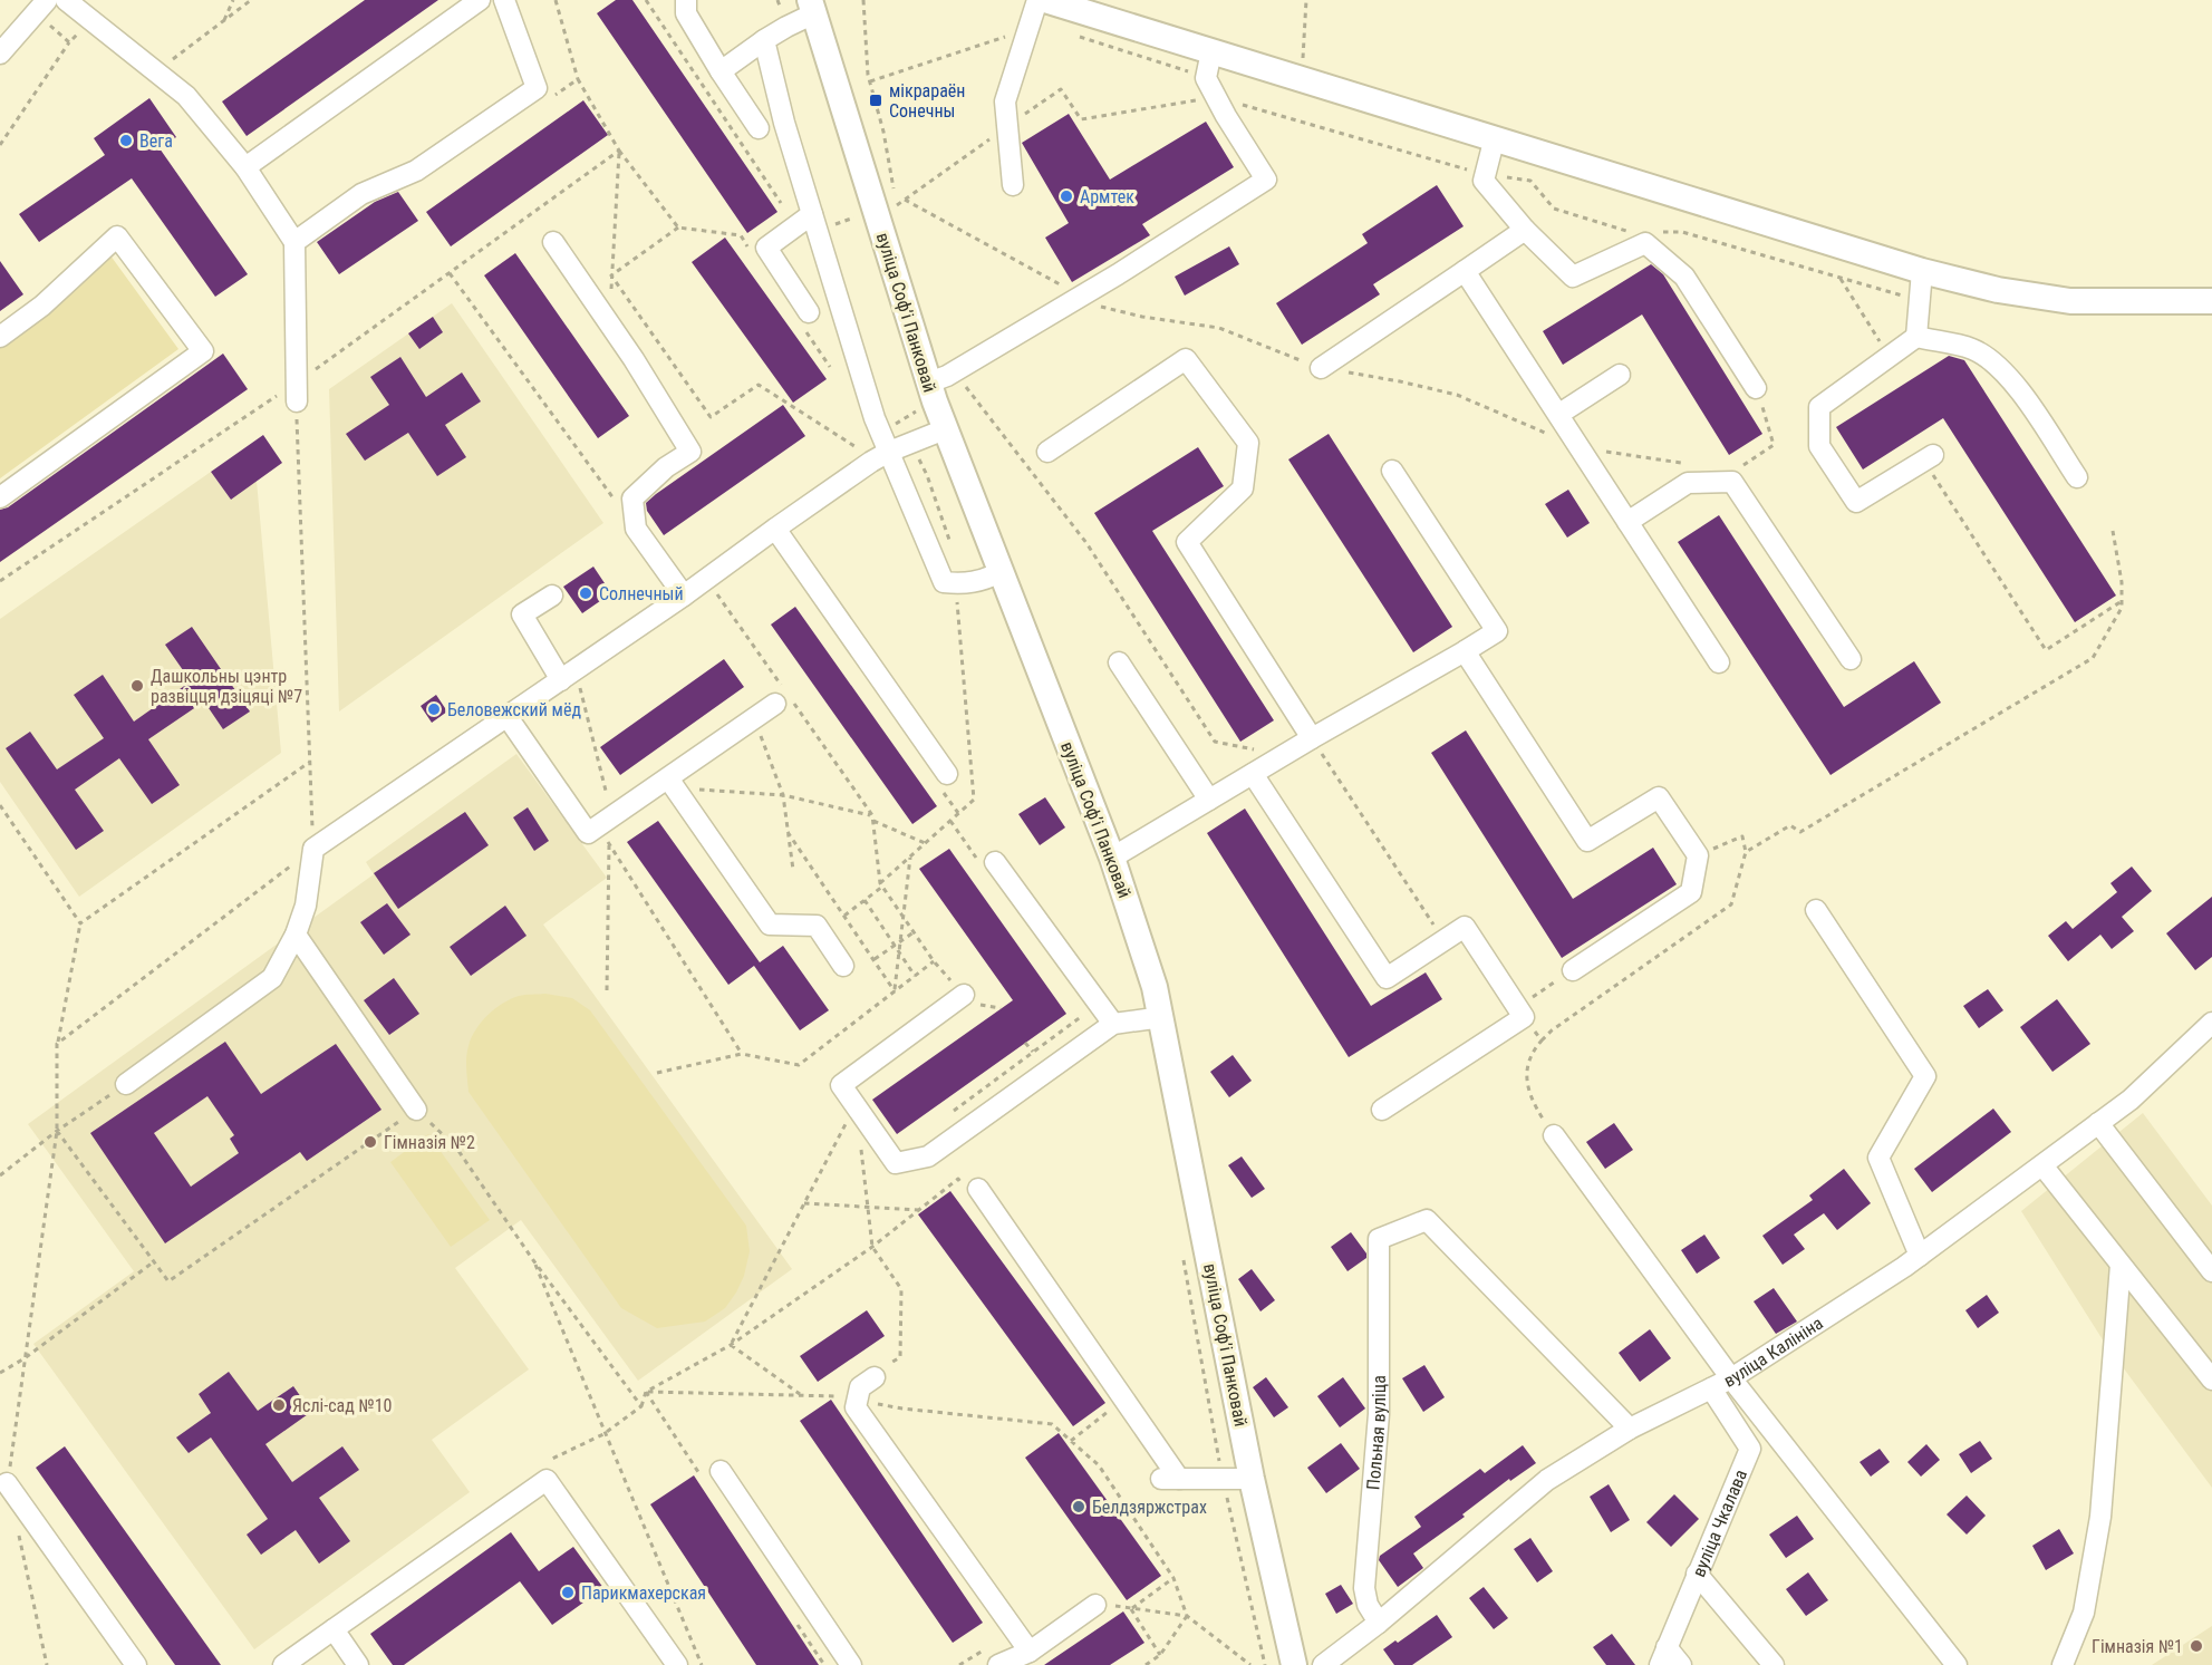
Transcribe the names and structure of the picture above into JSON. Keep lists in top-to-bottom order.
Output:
{
  "streets": {
    "main road": ["вуліца Софʼі Панковай"],
    "street": ["вуліца Калініна", "Польная вуліца", "вуліца Чкалава"]
  },
  "crossings": [
    ["вуліца Калініна", "Польная вуліца"],
    ["вуліца Калініна", "вуліца Чкалава"]
  ],
  "places": {
    "transit": ["мікрараён Сонечны"],
    "other": [
      "Вега",
      "Армтек",
      "Солнечный",
      "Дашкольны цэнтр развіцця дзіцяці №7",
      "Беловежский мёд",
      "Гімназія №2",
      "Яслі-сад №10",
      "Белдзяржстрах",
      "Парикмахерская",
      "Гімназія №1"
    ]
  }
}
